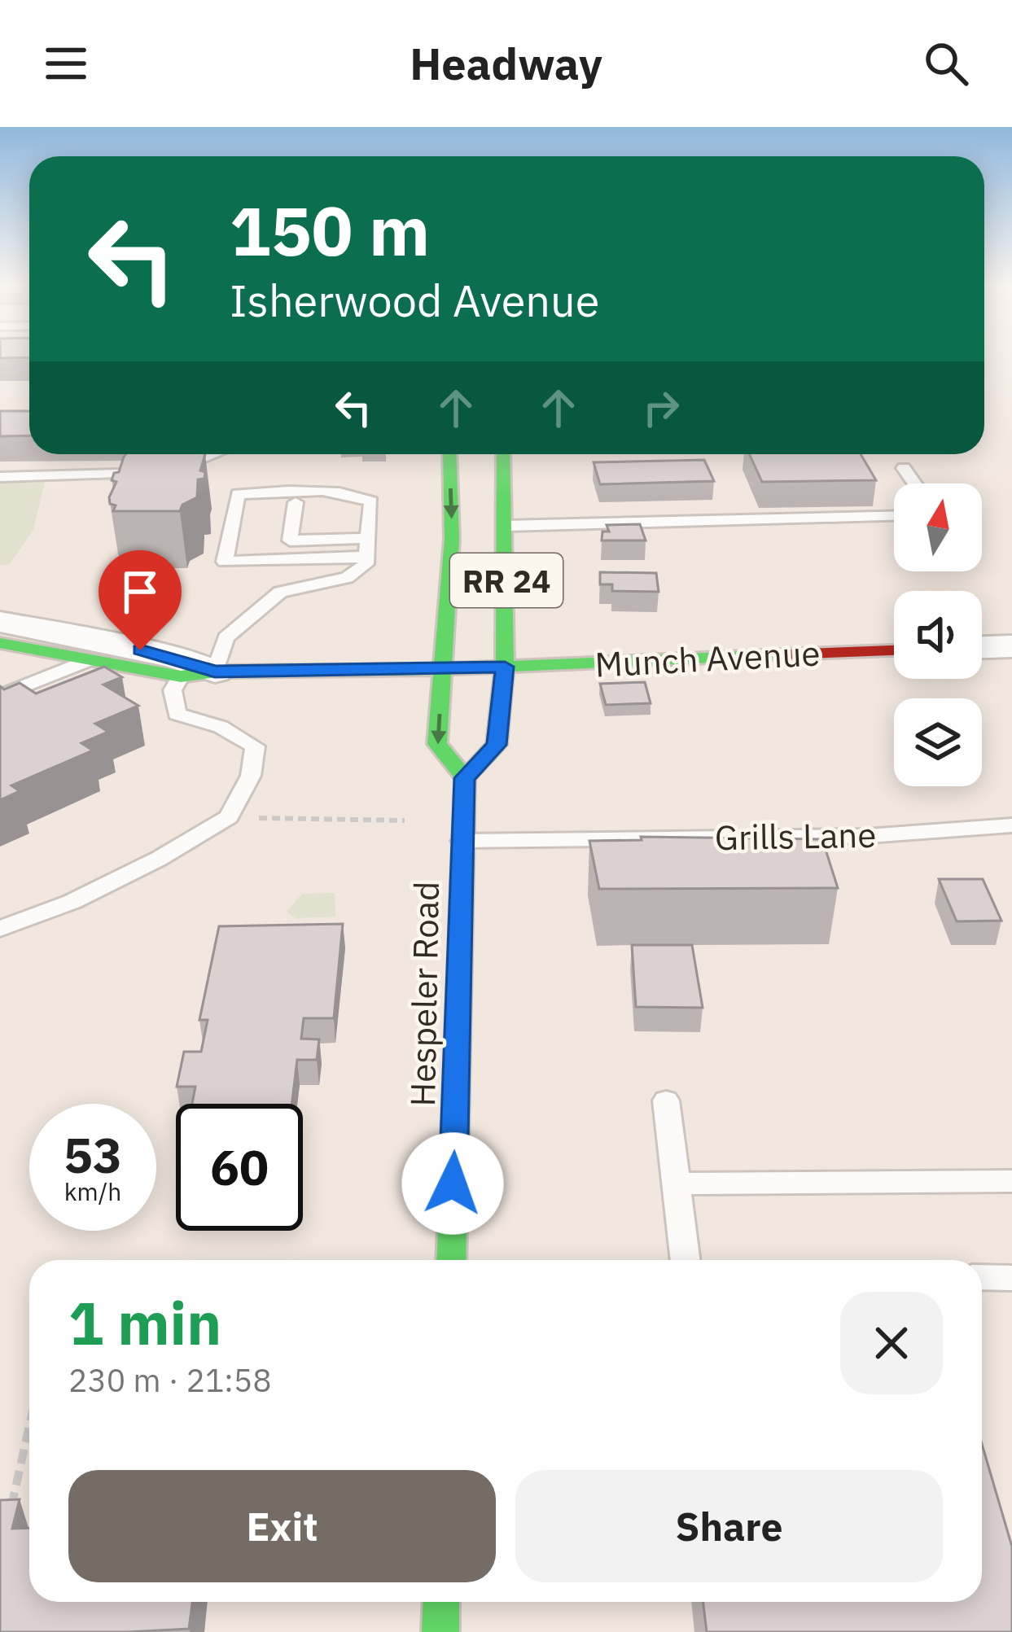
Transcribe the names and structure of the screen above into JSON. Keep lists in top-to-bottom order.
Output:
{
  "streets": {
    "main road": ["RR 24", "Munch Avenue", "Hespeler Road"],
    "lane": ["Grills Lane"]
  },
  "crossings": [
    ["RR 24", "Munch Avenue"],
    ["RR 24", "Hespeler Road"],
    ["Grills Lane", "Hespeler Road"]
  ],
  "north": "top",
  "page": {
    "header": "Headway",
    "turn": ["150 m", "Isherwood Avenue"],
    "speed": "53 km/h",
    "limit": "60",
    "heading": ["1 min", "230 m · 21:58"],
    "buttons": ["Exit", "Share"]
  }
}
